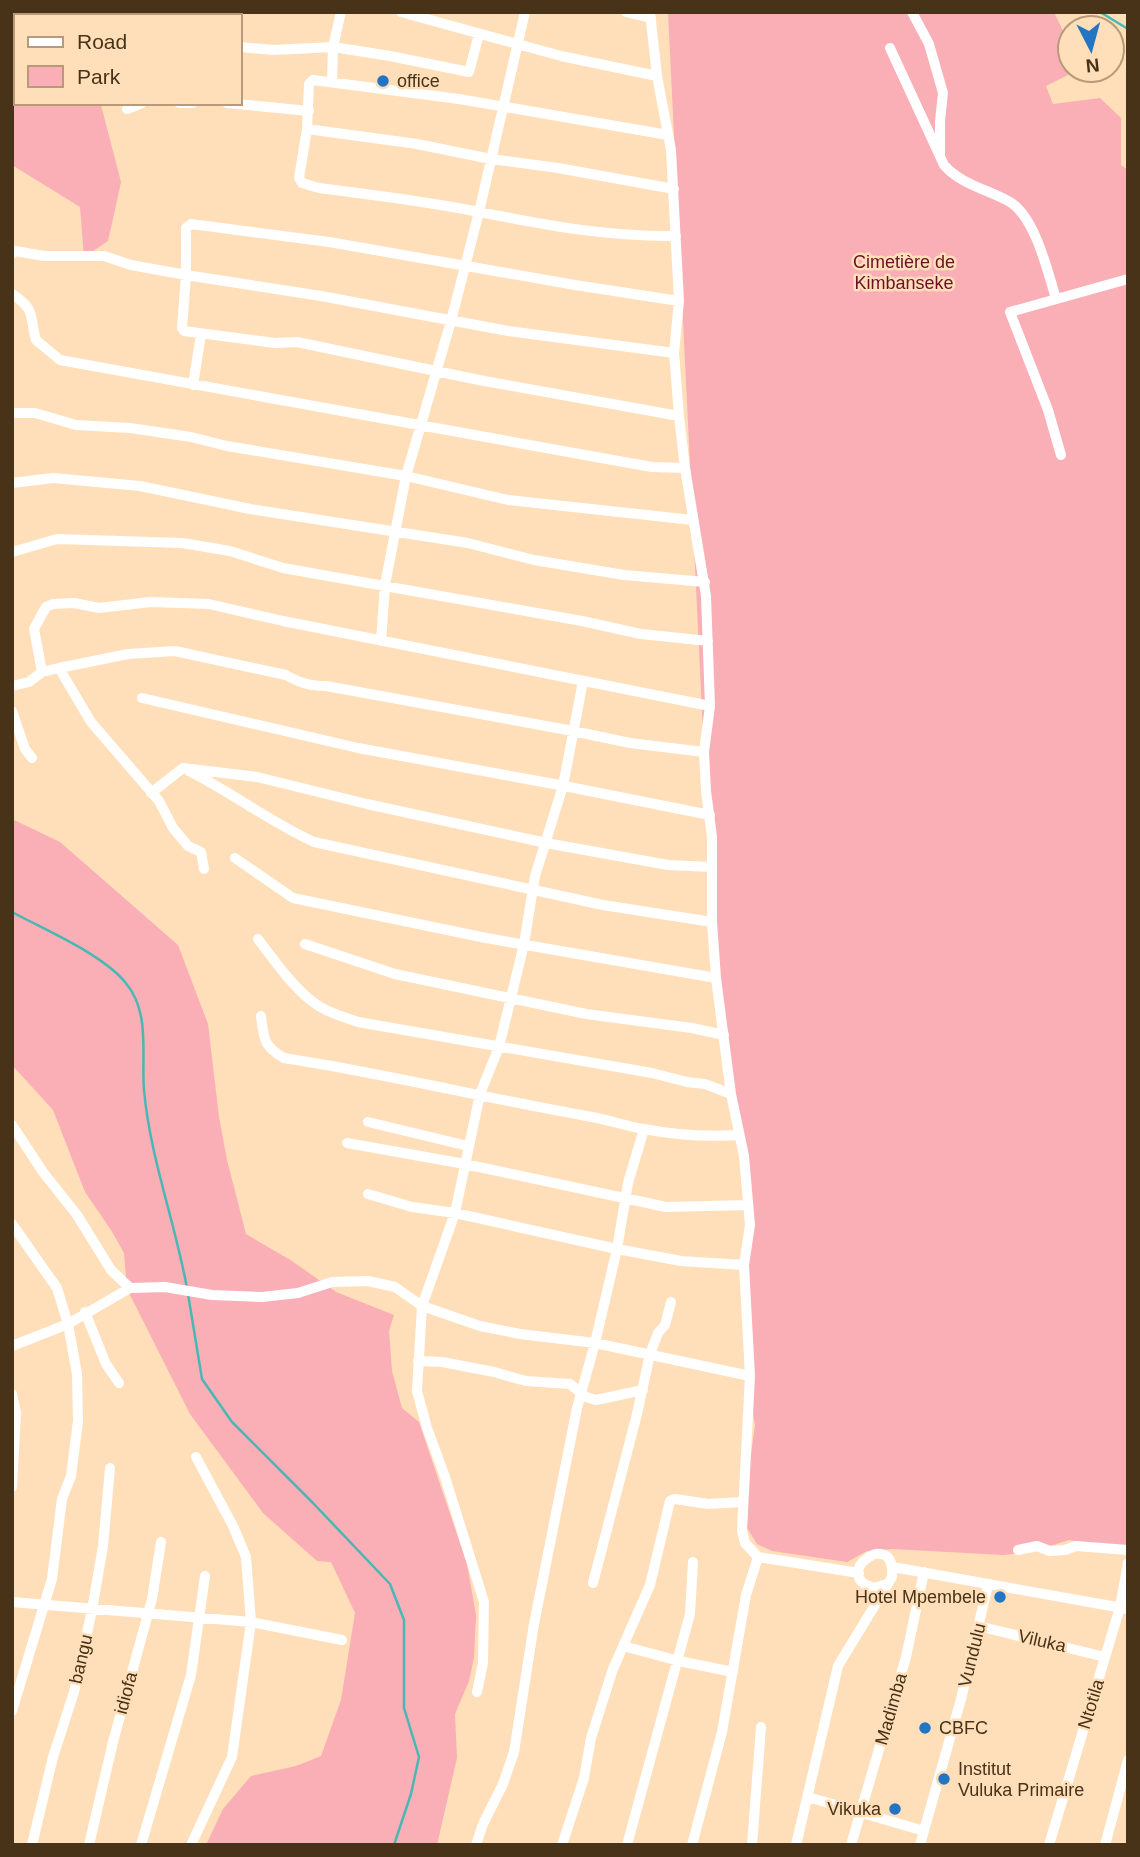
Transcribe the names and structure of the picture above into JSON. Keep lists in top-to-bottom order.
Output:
{
  "streets": {
    "street": [
      "Viluka",
      "Vundulu",
      "bangu",
      "idiofa",
      "Ntotila",
      "Madimba"
    ]
  },
  "crossings": [
    ["Viluka", "Vundulu"],
    ["Viluka", "Ntotila"]
  ],
  "parks": ["Cimetière de Kimbanseke"],
  "places": [
    "office",
    "Hotel Mpembele",
    "CBFC",
    "Institut Vuluka Primaire",
    "Vikuka"
  ],
  "legend": ["Road", "Park"],
  "north": "bottom"
}
